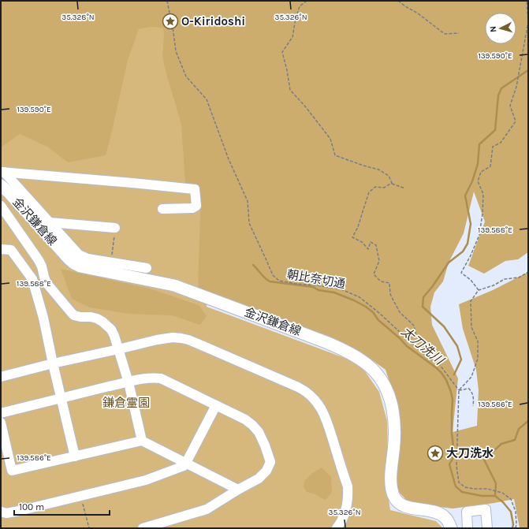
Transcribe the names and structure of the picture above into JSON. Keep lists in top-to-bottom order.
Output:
{
  "streets": {
    "main road": ["金沢鎌倉線"],
    "path": ["朝比奈切通"]
  },
  "water": ["太刀洗川"],
  "parks": ["鎌倉霊園"],
  "places": {
    "place": ["O-Kiridoshi", "大刀洗水"]
  },
  "scale_bar": "100 m",
  "north": "left",
  "coordinates": [
    "35.328°N",
    "35.326°N",
    "139.590°E",
    "139.588°E",
    "139.586°E"
  ]
}
